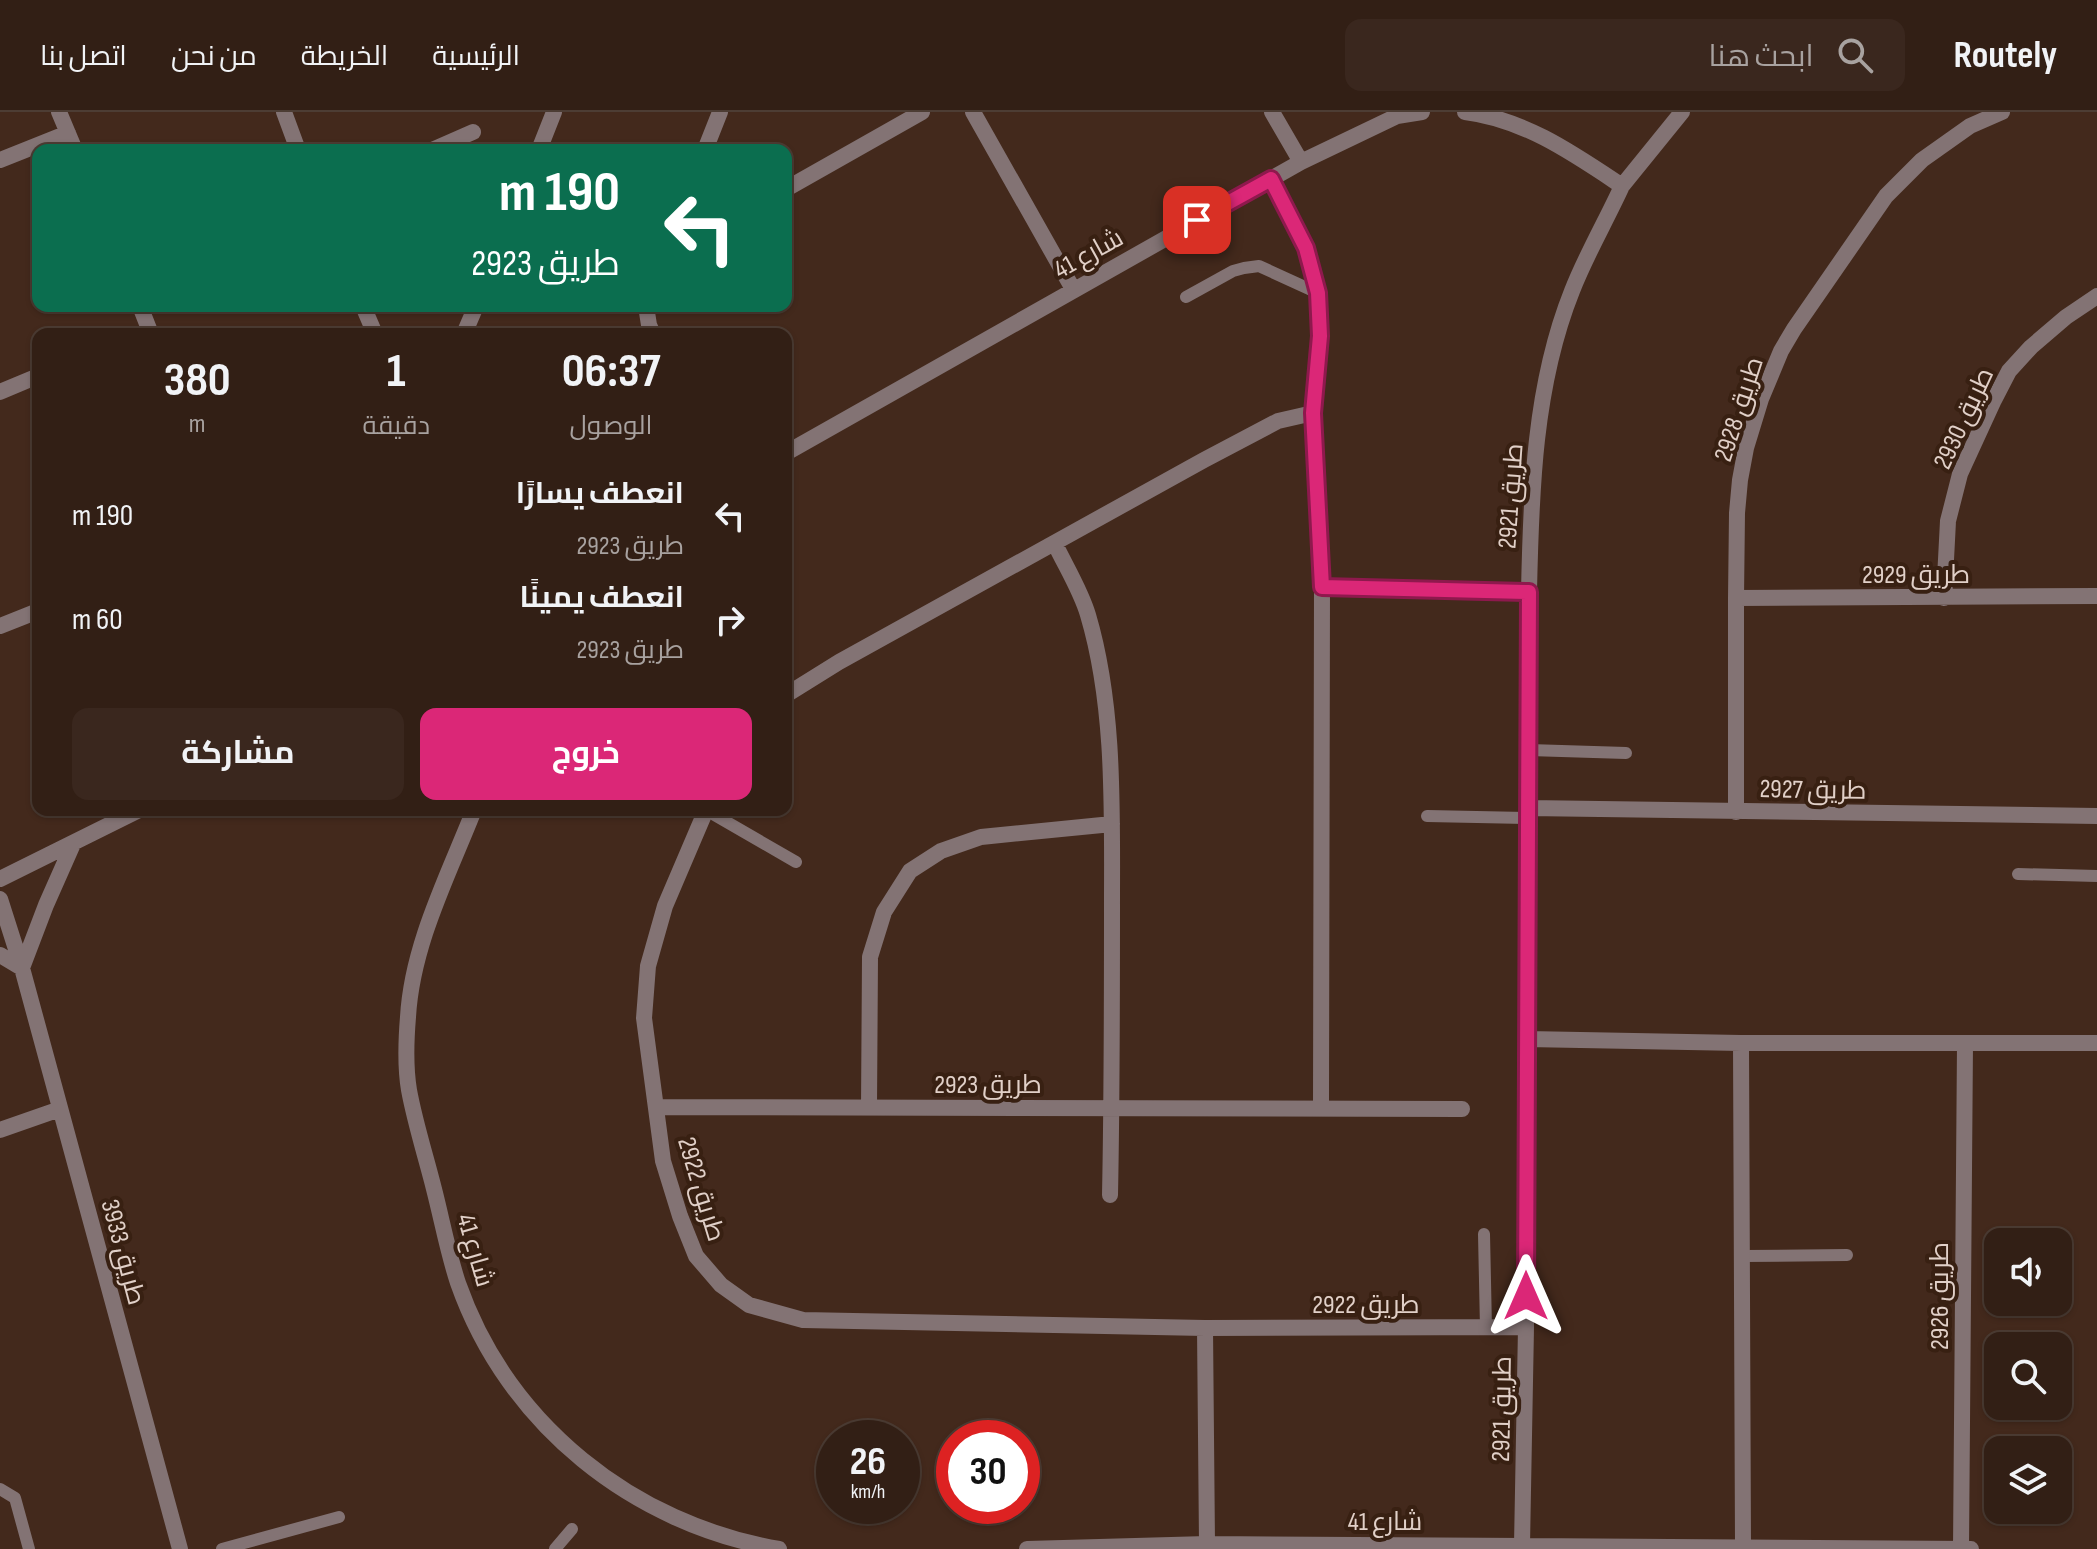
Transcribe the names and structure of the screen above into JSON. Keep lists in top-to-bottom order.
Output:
{
  "streets": {
    "street": [
      "شارع 41",
      "طريق 2928",
      "طريق 2930",
      "طريق 2921",
      "طريق 2929",
      "طريق 2927",
      "طريق 2923",
      "طريق 2922",
      "طريق 3933",
      "طريق 2926"
    ]
  },
  "crossings": [
    ["شارع 41", "طريق 2921"],
    ["شارع 41", "طريق 2926"],
    ["طريق 2928", "طريق 2929"],
    ["طريق 2928", "طريق 2927"],
    ["طريق 2930", "طريق 2929"],
    ["طريق 2921", "طريق 2927"],
    ["طريق 2921", "طريق 2922"],
    ["طريق 2923", "طريق 2922"]
  ],
  "page": {
    "header": "Routely",
    "search": "ابحث هنا",
    "nav": [
      "الرئيسية",
      "الخريطة",
      "من نحن",
      "اتصل بنا"
    ],
    "turn": ["190 m", "طريق 2923"],
    "eta": [
      "06:37",
      "الوصول",
      "1",
      "دقيقة",
      "380",
      "m"
    ],
    "list": [
      {
        "name": "انعطف يسارًا",
        "note": "طريق 2923",
        "value": "190 m"
      },
      {
        "name": "انعطف يمينًا",
        "note": "طريق 2923",
        "value": "60 m"
      }
    ],
    "buttons": ["خروج", "مشاركة"],
    "speed": "26 km/h",
    "limit": "30"
  }
}
